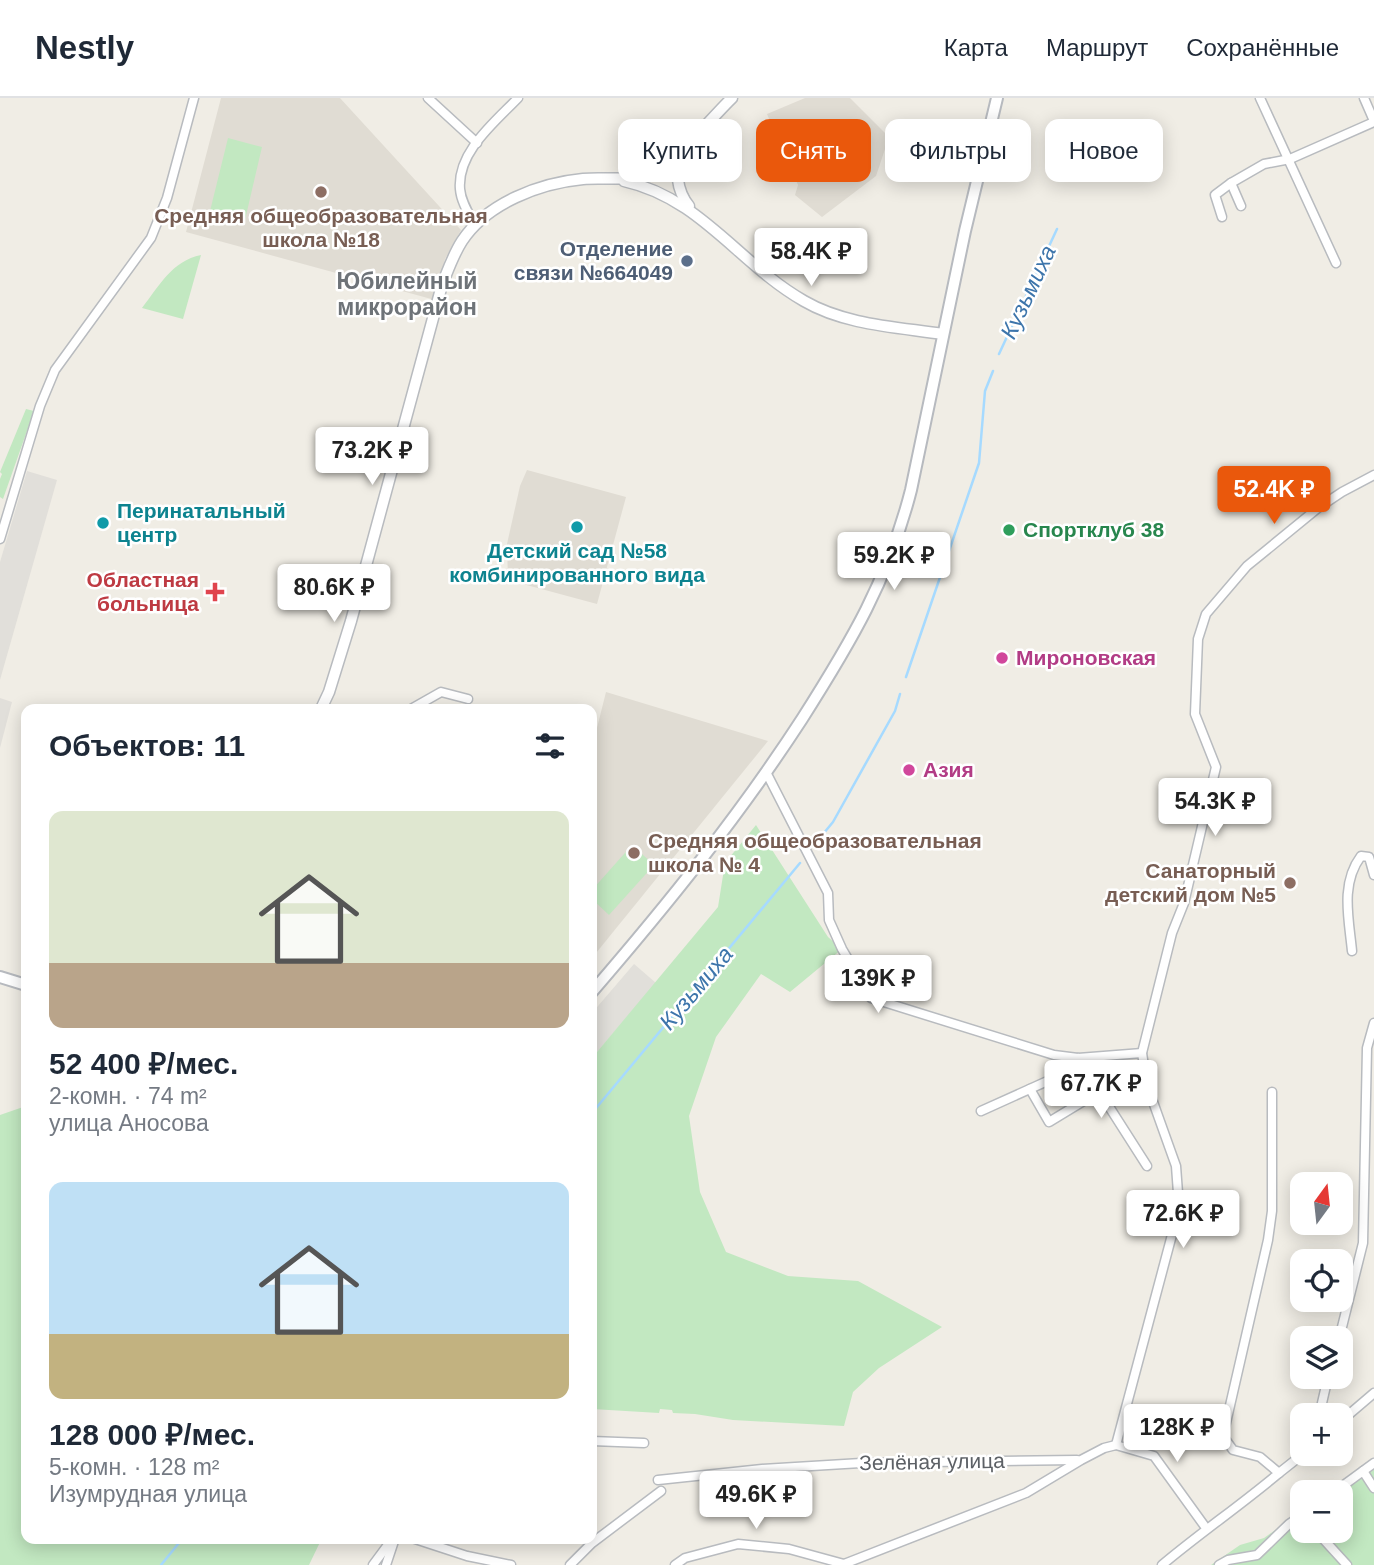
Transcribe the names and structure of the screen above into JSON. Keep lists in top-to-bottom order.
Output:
{
  "streets": {
    "street": ["Зелёная улица"]
  },
  "districts": ["Юбилейный микрорайон"],
  "water": ["Кузьмиха"],
  "places": {
    "other": [
      "Средняя общеобразовательная школа №18",
      "Отделение связи №664049",
      "Перинатальный центр",
      "Детский сад №58 комбинированного вида",
      "Спортклуб 38",
      "Мироновская",
      "Азия",
      "Средняя общеобразовательная школа № 4",
      "Санаторный детский дом №5"
    ],
    "health": ["Областная больница"]
  },
  "north": "top",
  "page": {
    "header": "Nestly",
    "nav": ["Карта", "Маршрут", "Сохранённые"],
    "chip": [
      "Купить",
      "Снять",
      "Фильтры",
      "Новое"
    ],
    "price": [
      "58.4K ₽",
      "73.2K ₽",
      "52.4K ₽",
      "59.2K ₽",
      "80.6K ₽",
      "54.3K ₽",
      "139K ₽",
      "67.7K ₽",
      "72.6K ₽",
      "128K ₽",
      "49.6K ₽"
    ],
    "heading": "Объектов: 11",
    "list": [
      {
        "name": "52 400 ₽/мес.",
        "note": "2-комн. · 74 m² · улица Аносова"
      },
      {
        "name": "128 000 ₽/мес.",
        "note": "5-комн. · 128 m² · Изумрудная улица"
      }
    ],
    "map_buttons": ["+", "−"]
  }
}
